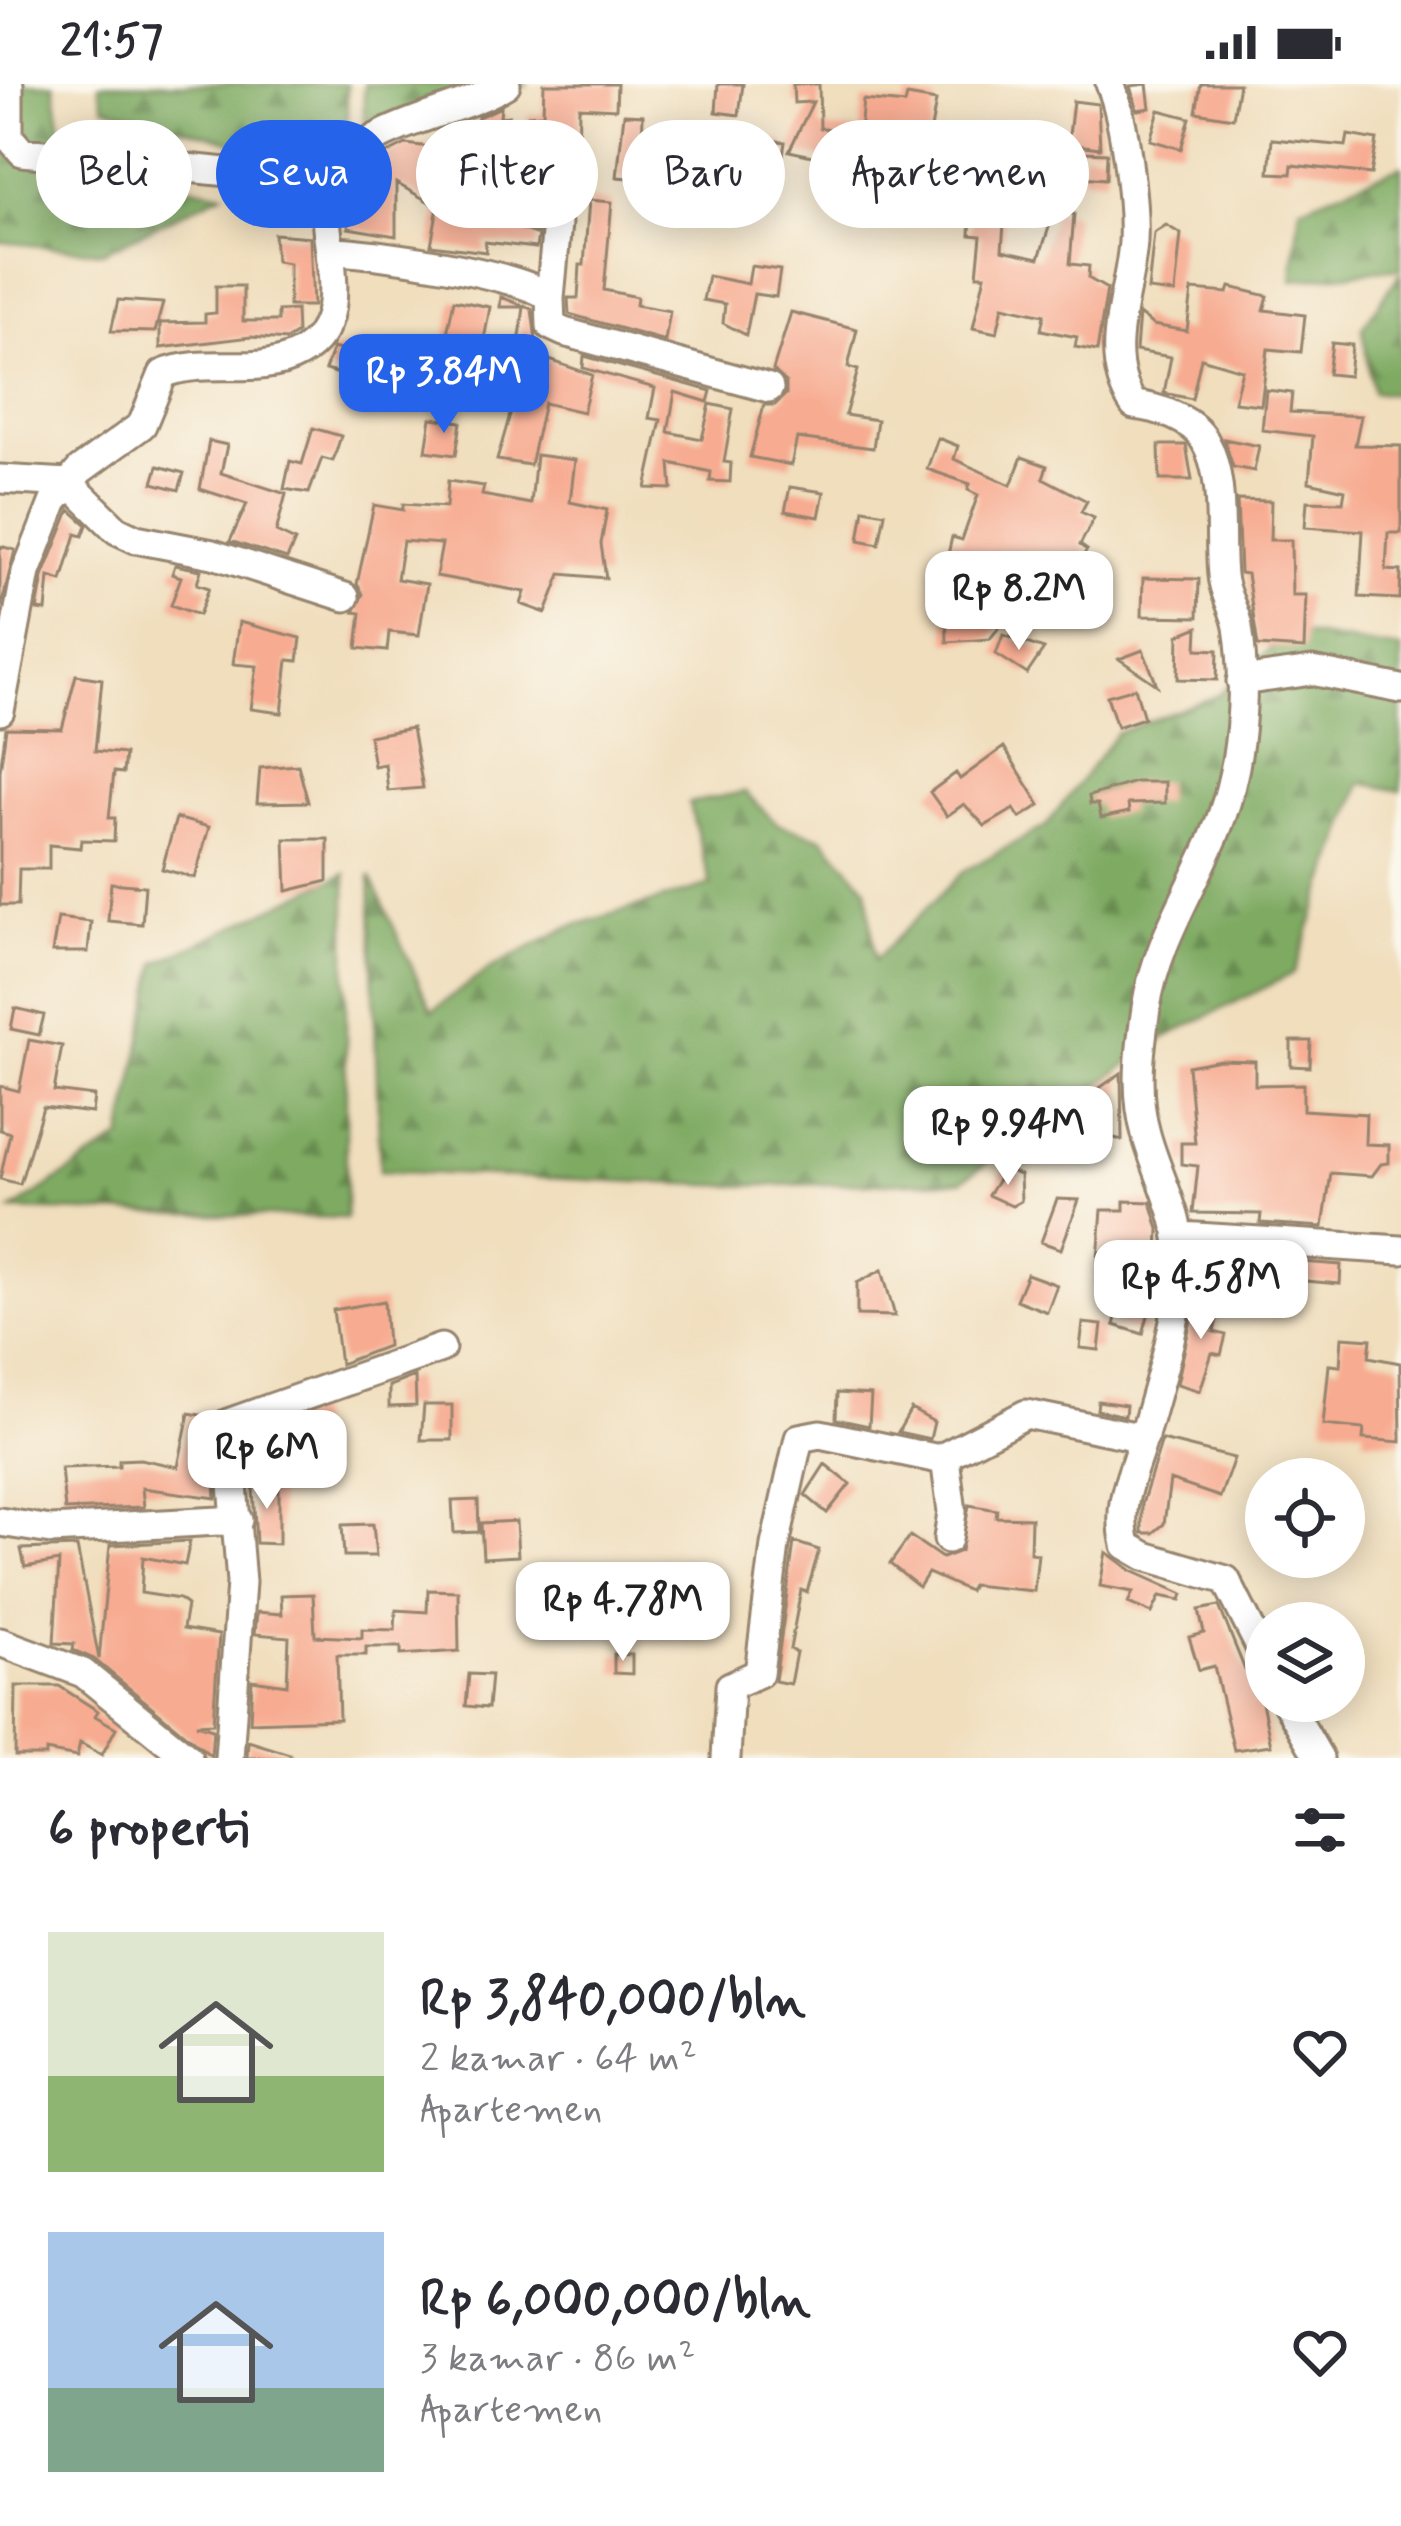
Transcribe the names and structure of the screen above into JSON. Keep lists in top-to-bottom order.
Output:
{
  "page": {
    "status": "21:57",
    "chip": [
      "Beli",
      "Sewa",
      "Filter",
      "Baru",
      "Apartemen"
    ],
    "price": [
      "Rp 3.84M",
      "Rp 8.2M",
      "Rp 9.94M",
      "Rp 4.58M",
      "Rp 6M",
      "Rp 4.78M"
    ],
    "heading": "6 properti",
    "list": [
      {
        "name": "Rp 3,840,000/bln",
        "note": "2 kamar · 64 m² · Apartemen"
      },
      {
        "name": "Rp 6,000,000/bln",
        "note": "3 kamar · 86 m² · Apartemen"
      }
    ]
  }
}
